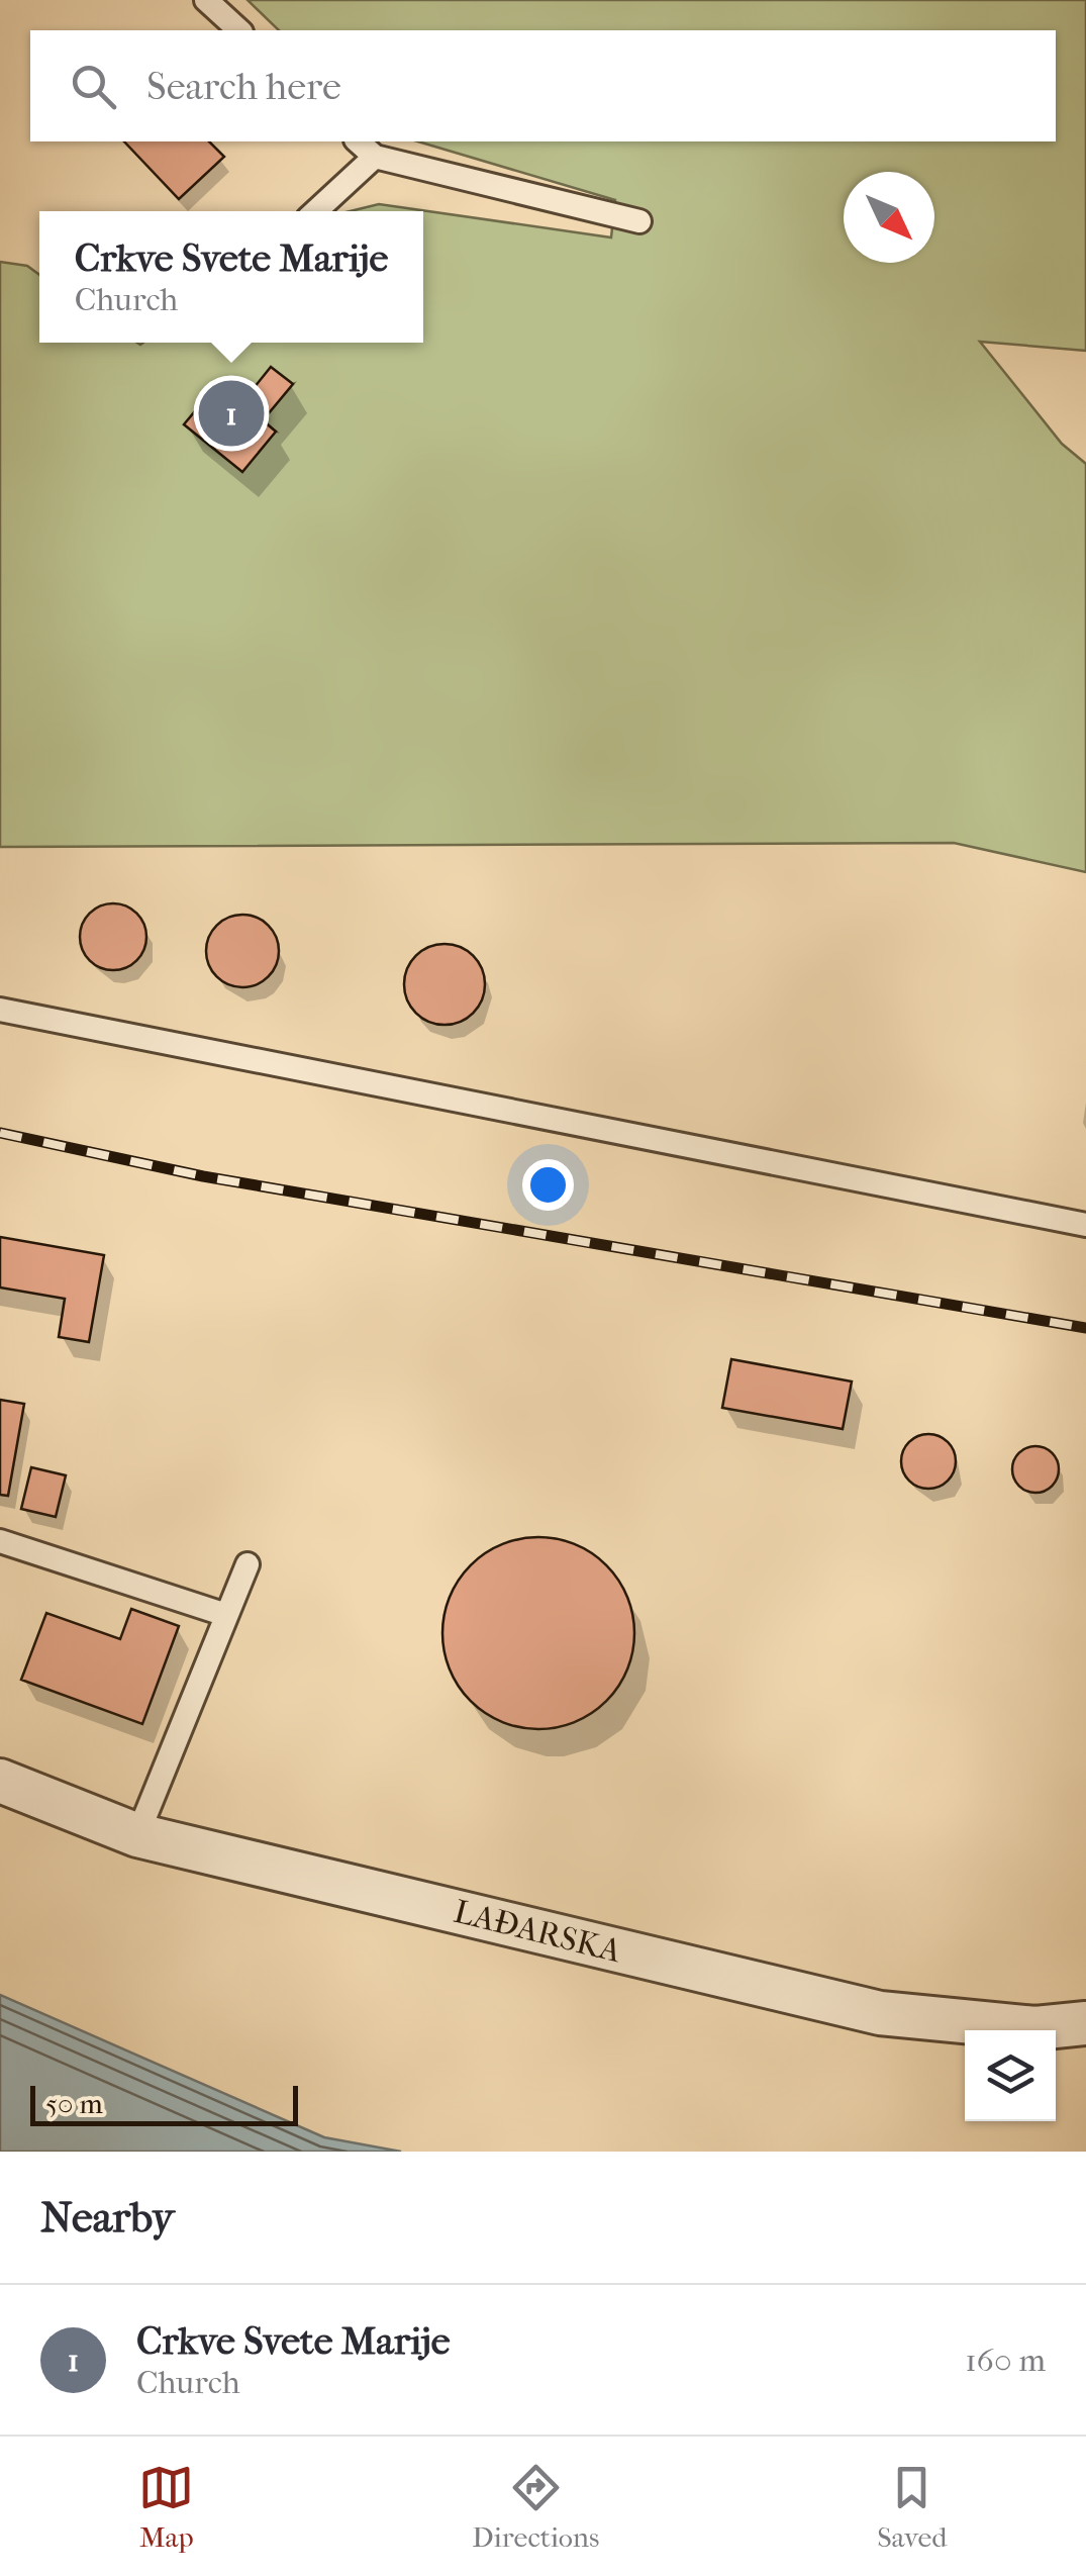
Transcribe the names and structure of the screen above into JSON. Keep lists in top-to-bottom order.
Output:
{
  "streets": {
    "street": ["LAĐARSKA"]
  },
  "scale_bar": "50 m",
  "north": "bottom right",
  "page": {
    "search": "Search here",
    "popup": ["Crkve Svete Marije", "Church"],
    "pins": "1",
    "scale": "50 m",
    "heading": "Nearby",
    "list": [
      {
        "mark": "1",
        "name": "Crkve Svete Marije",
        "note": "Church",
        "value": "160 m"
      }
    ],
    "nav": ["Map", "Directions", "Saved"]
  }
}
